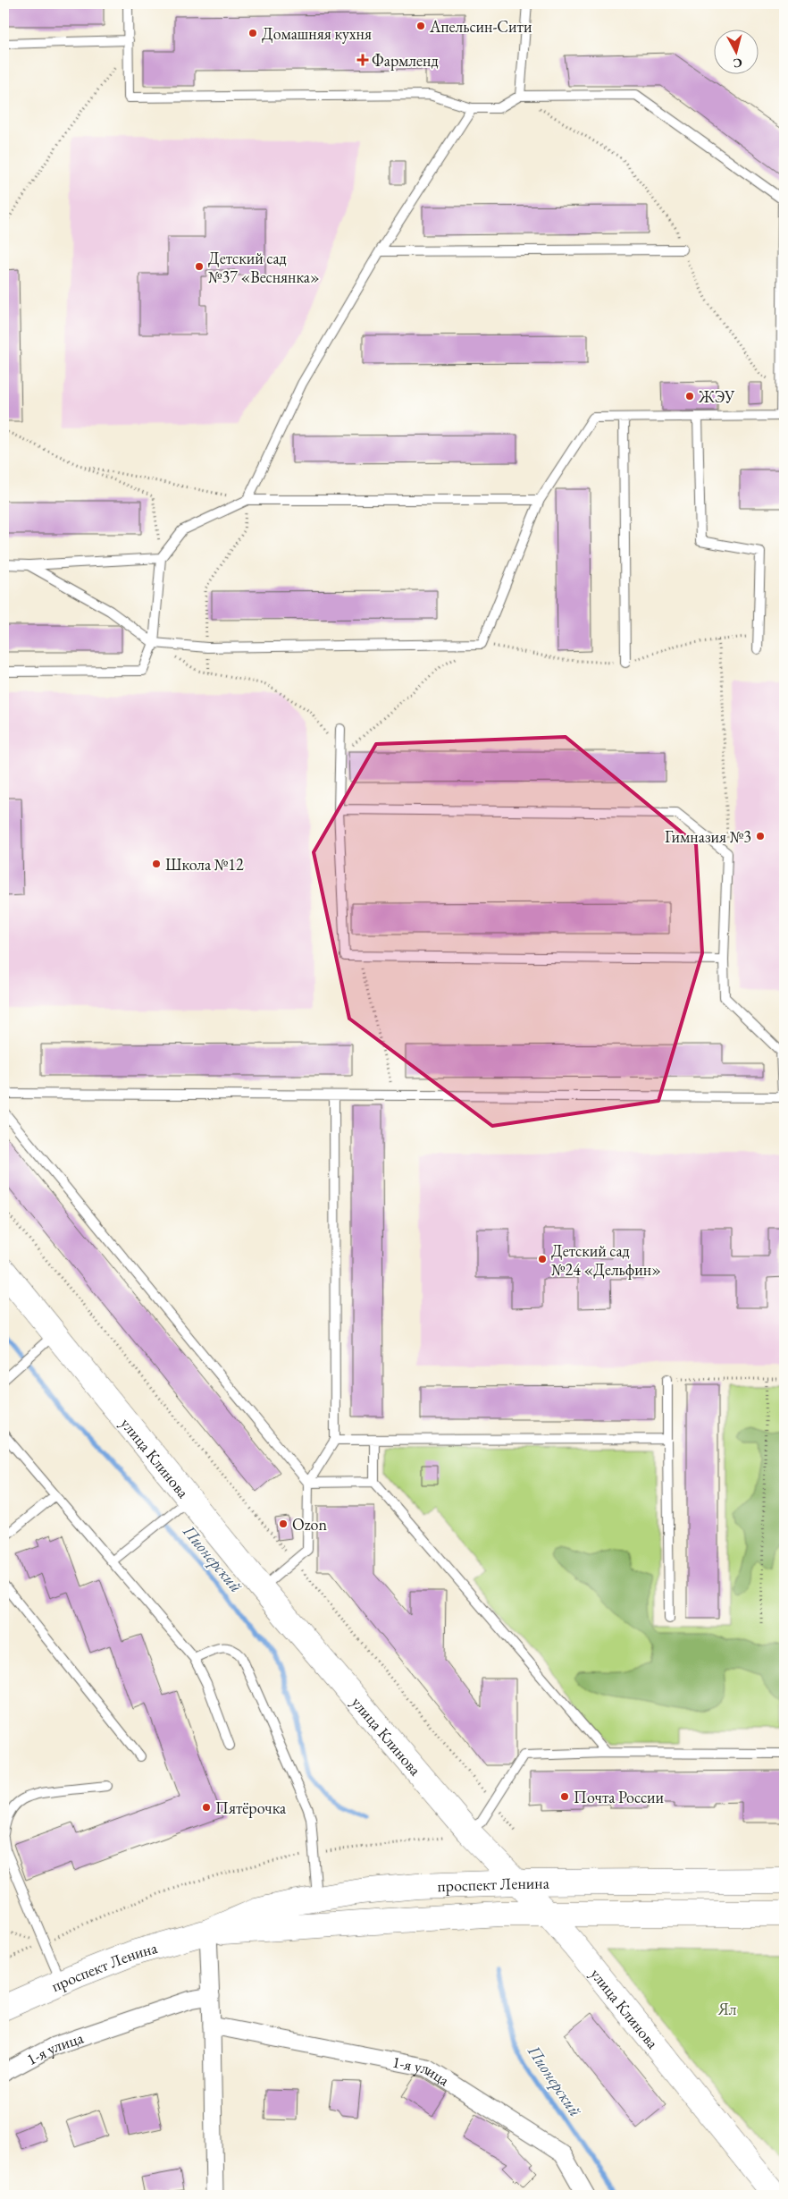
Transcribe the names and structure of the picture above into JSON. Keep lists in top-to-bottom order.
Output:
{
  "streets": {
    "main road": ["улица Клинова", "проспект Ленина"],
    "street": ["1-я улица"]
  },
  "crossings": [
    ["улица Клинова", "проспект Ленина"]
  ],
  "water": ["Пионерский"],
  "parks": ["Ял"],
  "places": {
    "other": [
      "Апельсин-Сити",
      "Домашняя кухня",
      "Детский сад №37 «Веснянка»",
      "ЖЭУ",
      "Гимназия №3",
      "Школа №12",
      "Детский сад №24 «Дельфин»",
      "Ozon",
      "Почта России",
      "Пятёрочка"
    ],
    "health": ["Фармленд"]
  },
  "north": "bottom"
}
